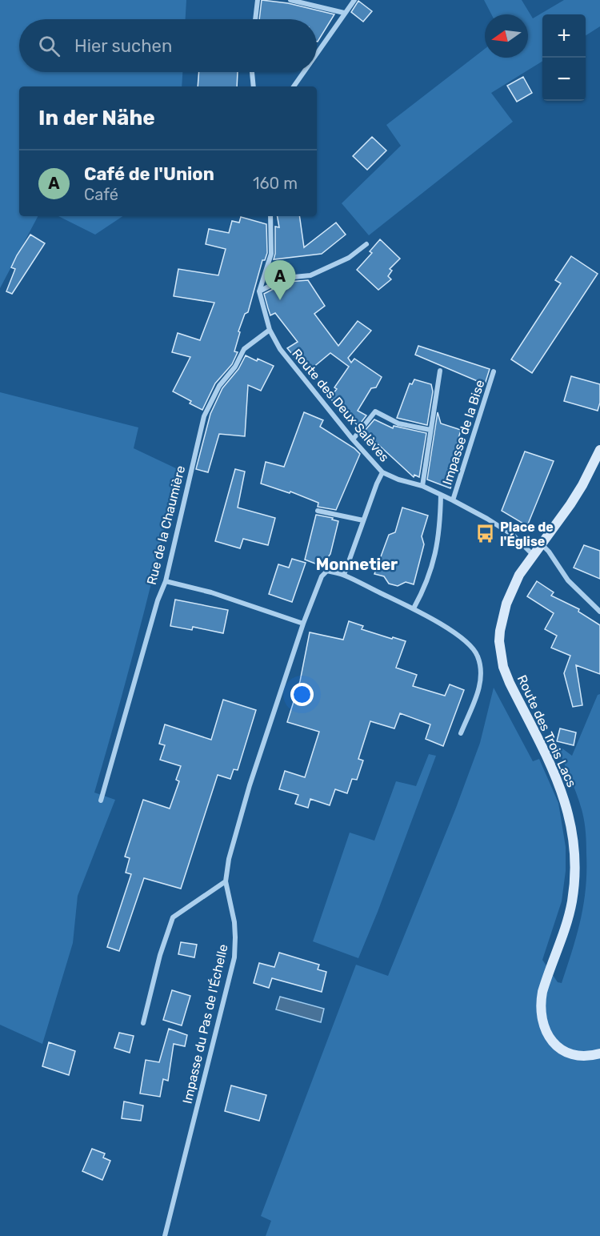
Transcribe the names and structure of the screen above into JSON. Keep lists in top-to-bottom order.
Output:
{
  "streets": {
    "street": [
      "Route des Deux Salèves",
      "Impasse de la Bise",
      "Rue de la Chaumière",
      "Route des Trois Lacs",
      "Impasse du Pas de l'Échelle"
    ]
  },
  "crossings": [
    ["Route des Deux Salèves", "Impasse de la Bise"],
    ["Route des Deux Salèves", "Rue de la Chaumière"],
    ["Route des Deux Salèves", "Route des Trois Lacs"]
  ],
  "districts": ["Monnetier"],
  "places": {
    "bus stop": ["Place de l'Église"]
  },
  "north": "left",
  "page": {
    "map_buttons": ["+", "−"],
    "search": "Hier suchen",
    "heading": "In der Nähe",
    "list": [
      {
        "mark": "A",
        "name": "Café de l'Union",
        "note": "Café",
        "value": "160 m"
      }
    ],
    "pins": "A"
  }
}
